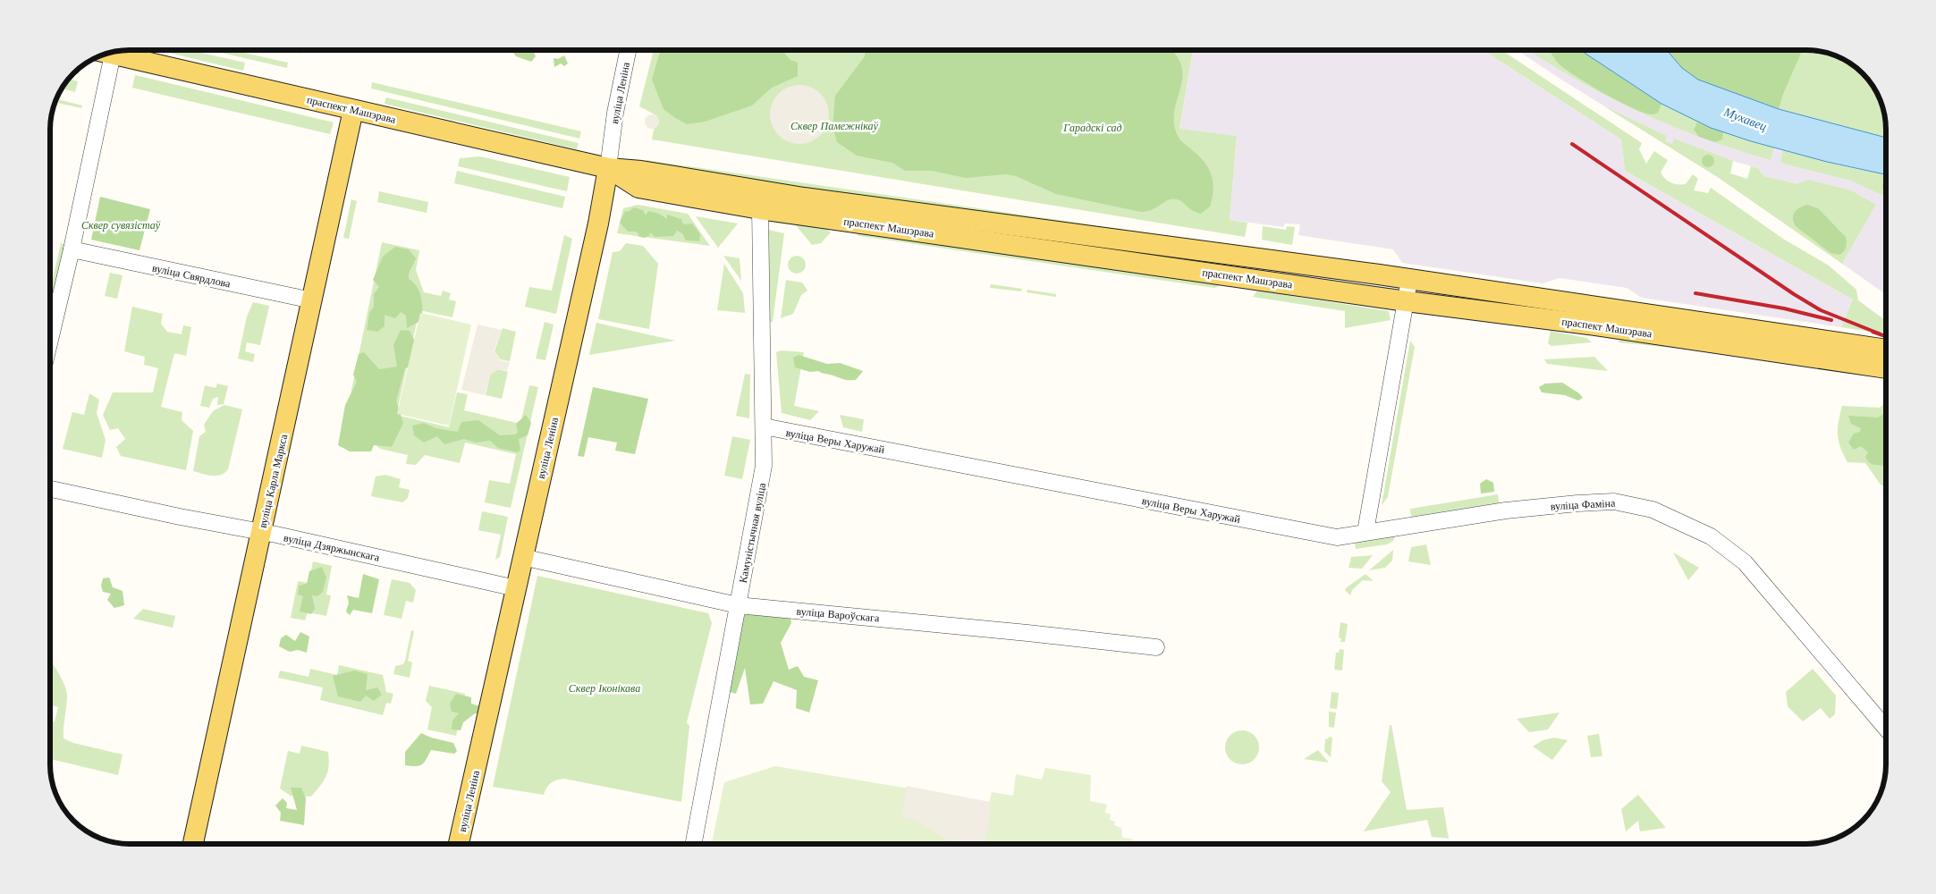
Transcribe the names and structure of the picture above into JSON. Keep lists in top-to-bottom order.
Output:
{
  "streets": {
    "main road": ["вуліца Леніна", "праспект Машэрава", "вуліца Карла Маркса"],
    "street": [
      "вуліца Свярдлова",
      "вуліца Веры Харужай",
      "вуліца Фаміна",
      "Камуністычная вуліца",
      "вуліца Дзяржынскага",
      "вуліца Вароўскага"
    ]
  },
  "crossings": [
    ["вуліца Леніна", "праспект Машэрава"],
    ["вуліца Леніна", "вуліца Дзяржынскага"],
    ["вуліца Леніна", "вуліца Вароўскага"],
    ["праспект Машэрава", "вуліца Карла Маркса"],
    ["праспект Машэрава", "Камуністычная вуліца"],
    ["вуліца Свярдлова", "вуліца Карла Маркса"],
    ["вуліца Веры Харужай", "вуліца Фаміна"],
    ["вуліца Веры Харужай", "Камуністычная вуліца"],
    ["вуліца Карла Маркса", "вуліца Дзяржынскага"],
    ["Камуністычная вуліца", "вуліца Вароўскага"]
  ],
  "water": ["Мухавец"],
  "parks": [
    "Сквер Памежнікаў",
    "Гарадскі сад",
    "Сквер сувязістаў",
    "Сквер Іконікава"
  ]
}
